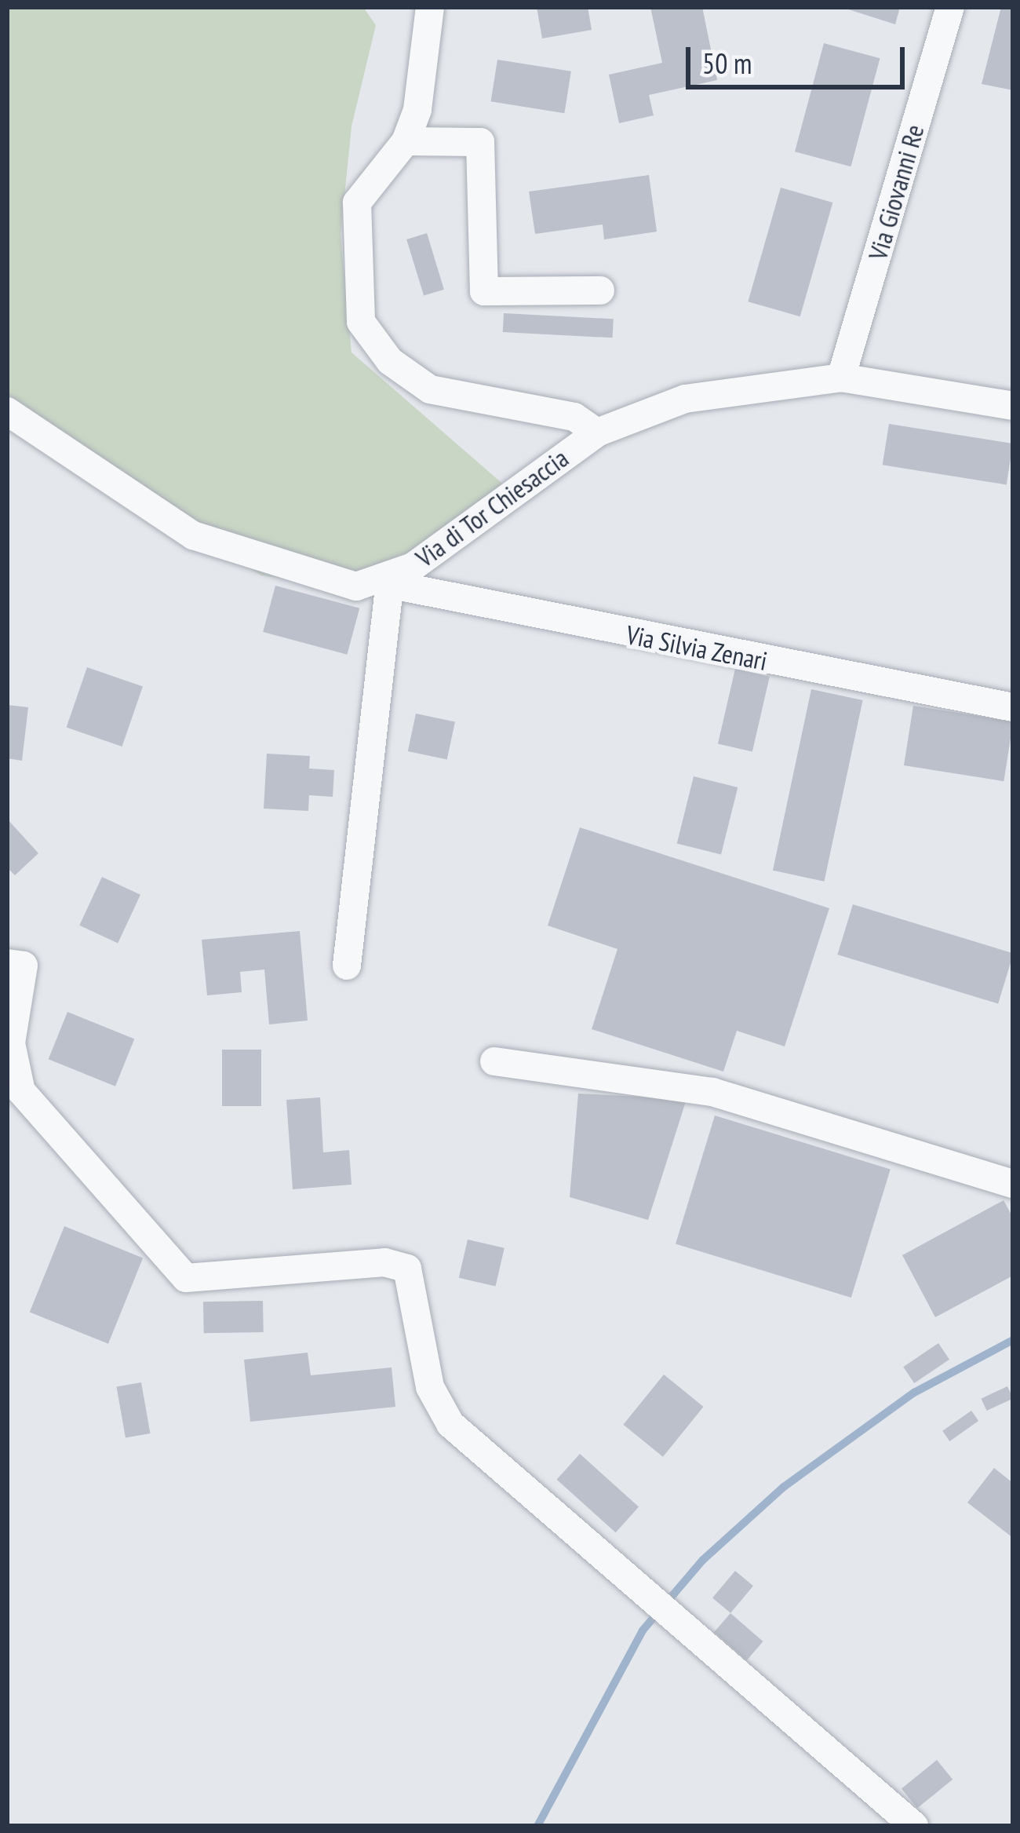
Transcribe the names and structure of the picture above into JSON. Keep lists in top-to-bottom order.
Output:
{
  "streets": {
    "street": ["Via Giovanni Re", "Via di Tor Chiesaccia", "Via Silvia Zenari"]
  },
  "crossings": [
    ["Via Giovanni Re", "Via di Tor Chiesaccia"],
    ["Via di Tor Chiesaccia", "Via Silvia Zenari"]
  ],
  "scale_bar": "50 m"
}
